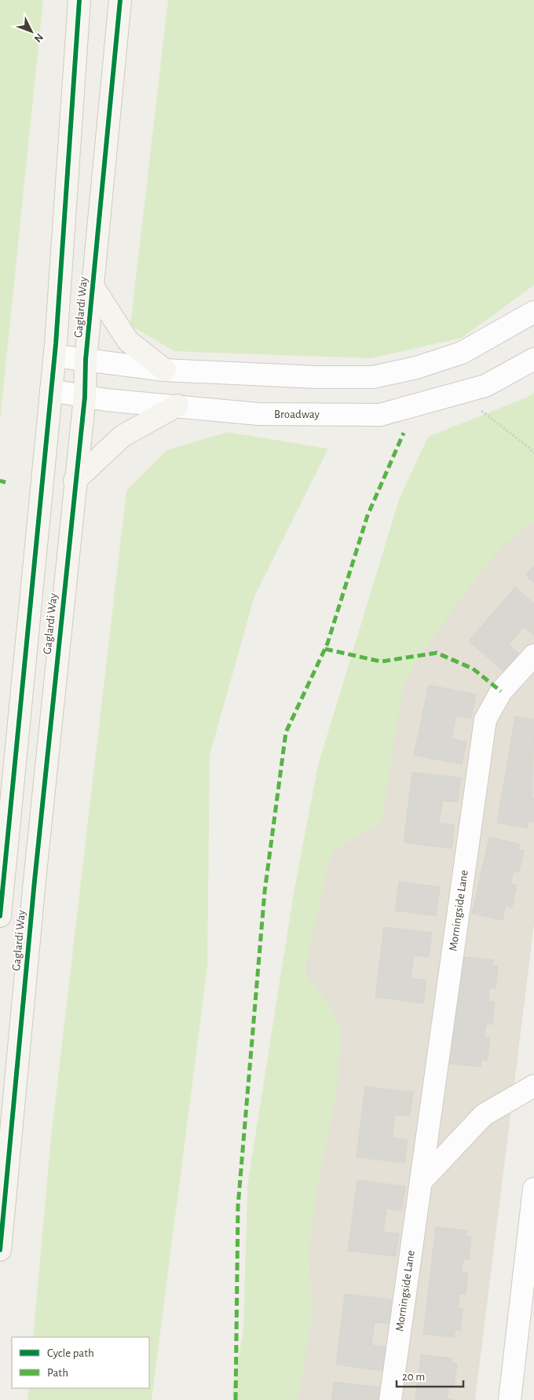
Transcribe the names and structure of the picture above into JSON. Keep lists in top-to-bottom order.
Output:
{
  "streets": {
    "main road": ["Gaglardi Way"],
    "street": ["Broadway", "Morningside Lane"]
  },
  "crossings": [
    ["Gaglardi Way", "Broadway"]
  ],
  "legend": ["Cycle path", "Path"],
  "scale_bar": "20 m",
  "north": "bottom right"
}
